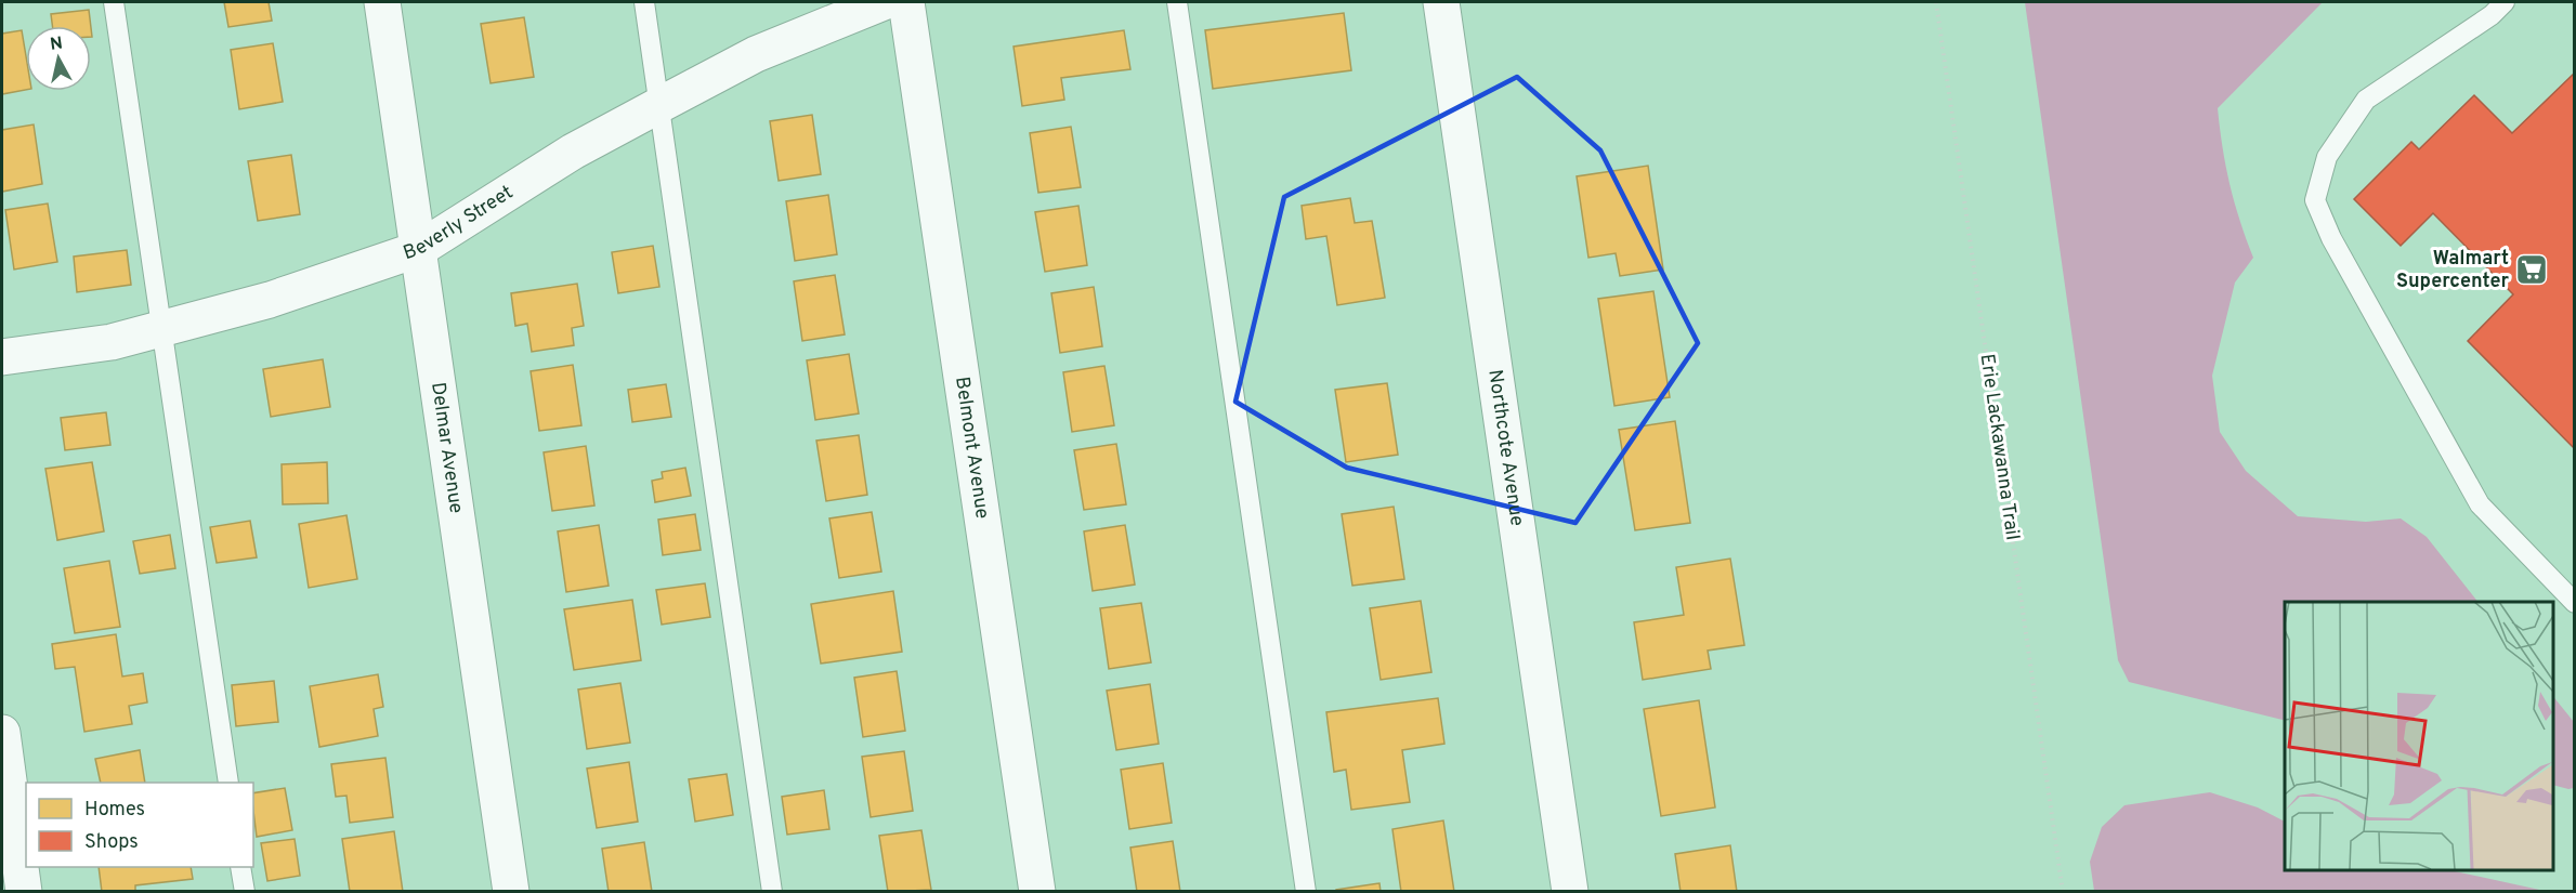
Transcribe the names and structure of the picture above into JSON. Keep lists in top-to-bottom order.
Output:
{
  "streets": {
    "street": [
      "Beverly Street",
      "Delmar Avenue",
      "Belmont Avenue",
      "Northcote Avenue"
    ],
    "path": ["Erie Lackawanna Trail"]
  },
  "crossings": [
    ["Beverly Street", "Delmar Avenue"]
  ],
  "places": {
    "supermarket": ["Walmart Supercenter"]
  },
  "legend": ["Homes", "Shops"],
  "north": "top"
}
